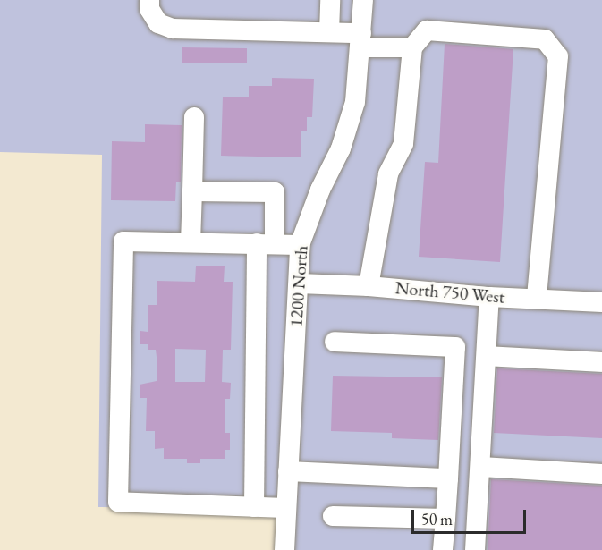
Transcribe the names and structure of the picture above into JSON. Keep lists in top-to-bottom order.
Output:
{
  "streets": {
    "street": ["1200 North", "North 750 West"]
  },
  "crossings": [
    ["1200 North", "North 750 West"]
  ],
  "scale_bar": "50 m"
}
